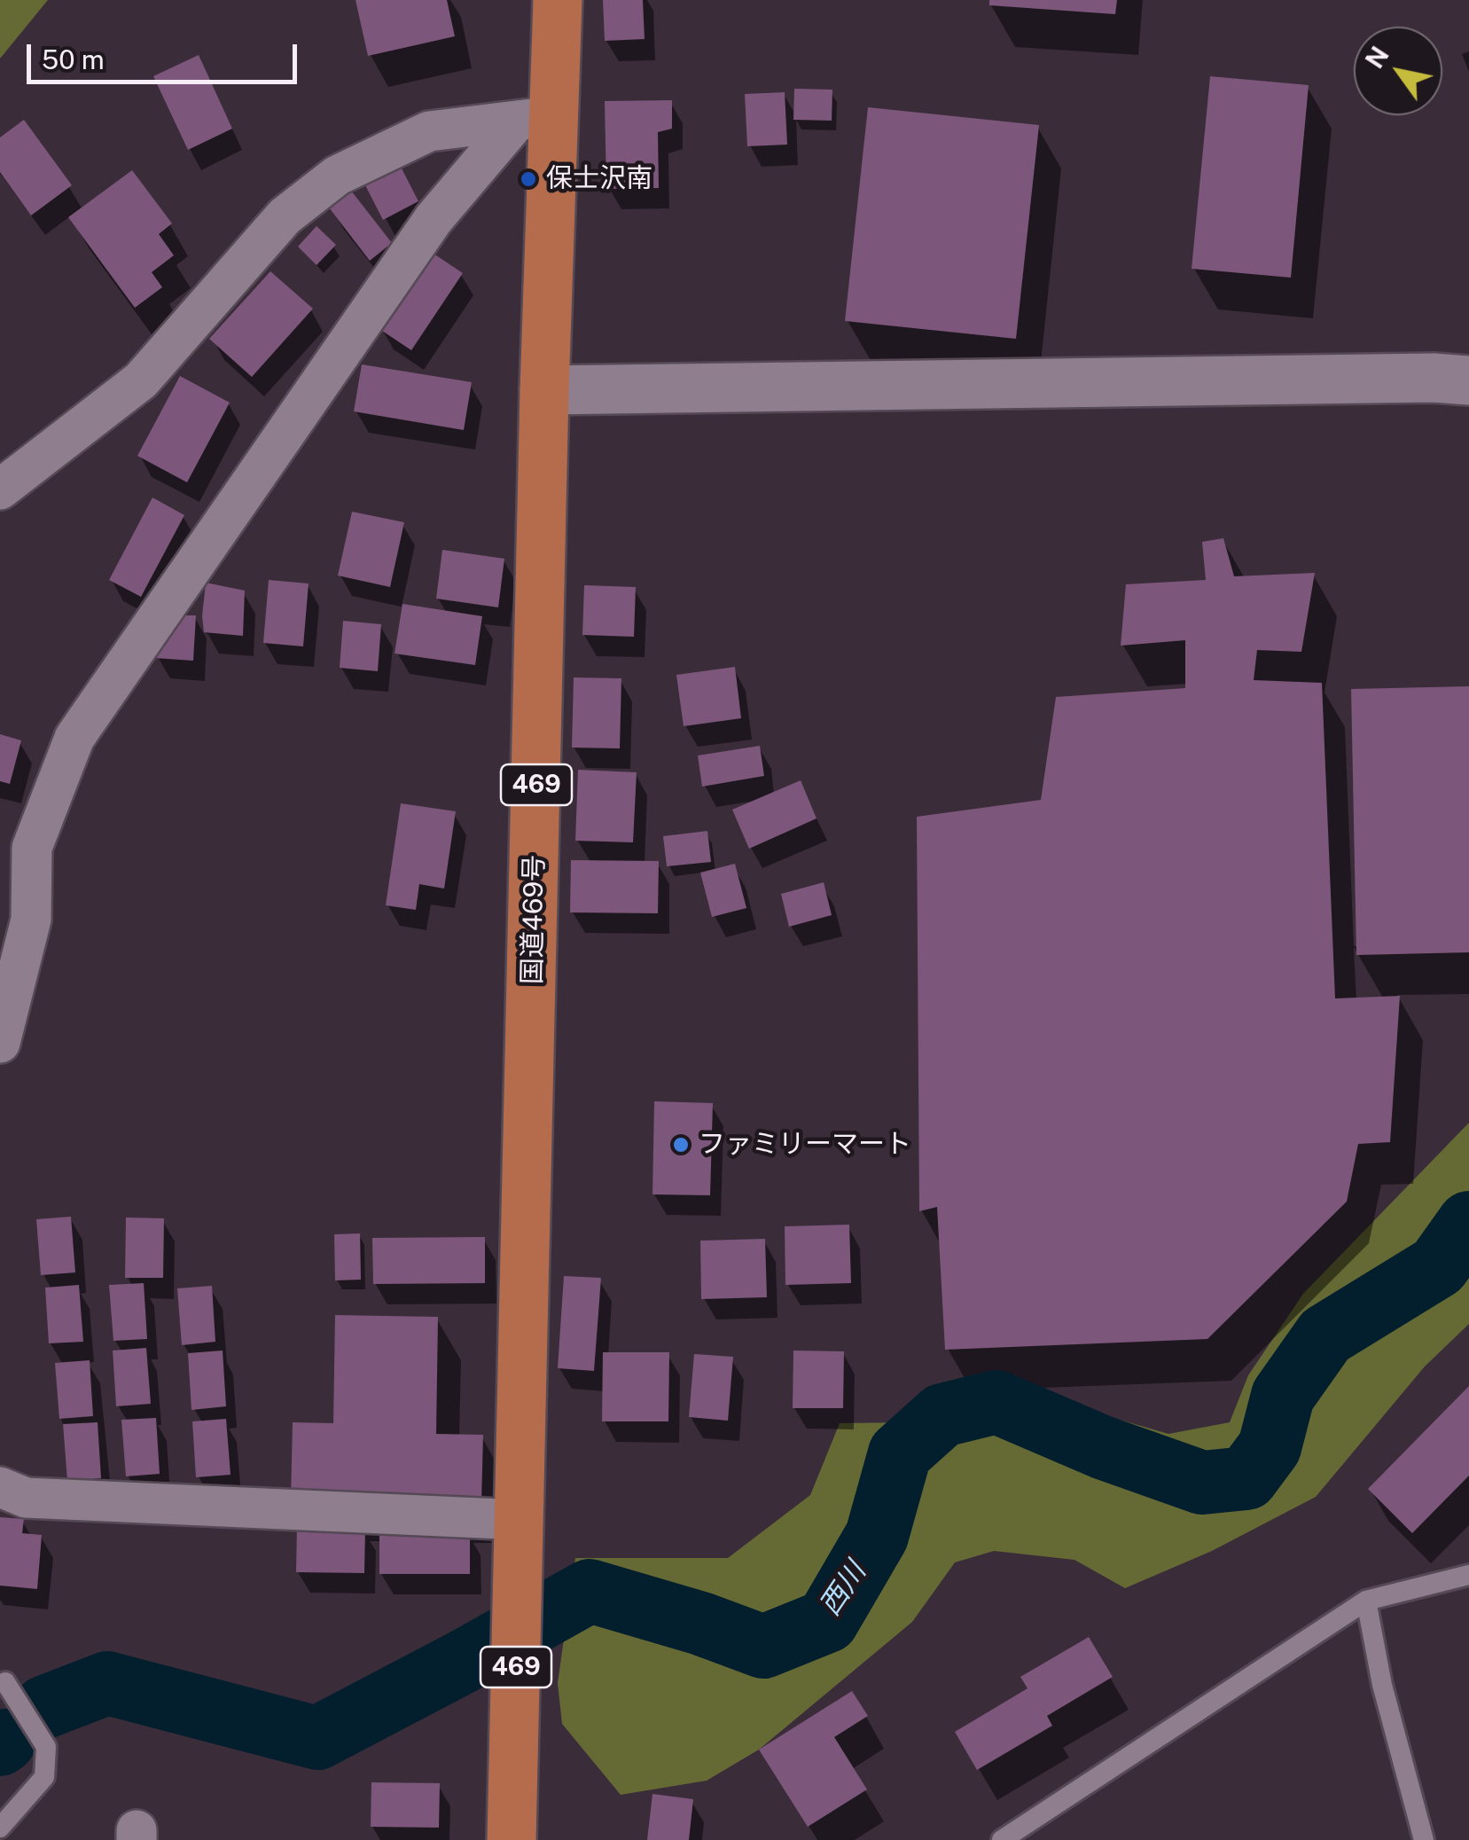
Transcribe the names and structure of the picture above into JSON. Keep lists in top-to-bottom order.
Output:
{
  "streets": {
    "highway": ["469", "国道469号"]
  },
  "water": ["西川"],
  "places": ["保士沢南", "ファミリーマート"],
  "scale_bar": "50 m",
  "north": "top left"
}
